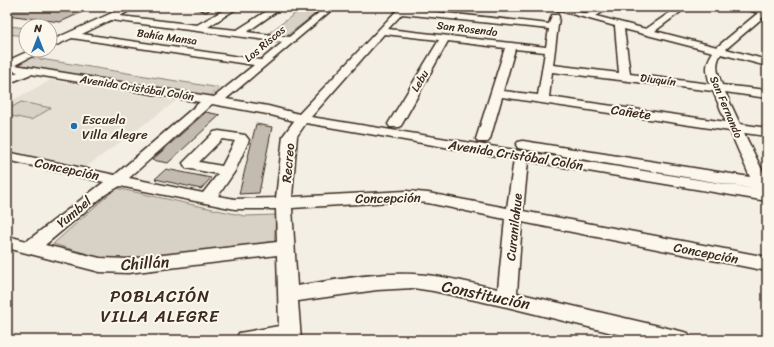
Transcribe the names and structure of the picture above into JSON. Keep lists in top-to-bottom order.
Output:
{
  "streets": {
    "street": [
      "San Rosendo",
      "Bahía Mansa",
      "Los Riscos",
      "Diuquín",
      "Lebu",
      "Avenida Cristóbal Colón",
      "San Fernando",
      "Cañete",
      "Recreo",
      "Concepción",
      "Yumbel",
      "Curanilahue",
      "Chillán",
      "Constitución"
    ]
  },
  "crossings": [
    ["San Rosendo", "Lebu"],
    ["San Rosendo", "Recreo"],
    ["Bahía Mansa", "Los Riscos"],
    ["Los Riscos", "Avenida Cristóbal Colón"],
    ["Los Riscos", "Yumbel"],
    ["Diuquín", "San Fernando"],
    ["Lebu", "Avenida Cristóbal Colón"],
    ["Avenida Cristóbal Colón", "San Fernando"],
    ["Avenida Cristóbal Colón", "Recreo"],
    ["Avenida Cristóbal Colón", "Yumbel"],
    ["Avenida Cristóbal Colón", "Curanilahue"],
    ["San Fernando", "Cañete"],
    ["Recreo", "Concepción"],
    ["Recreo", "Chillán"],
    ["Recreo", "Constitución"],
    ["Concepción", "Yumbel"],
    ["Concepción", "Curanilahue"],
    ["Yumbel", "Chillán"],
    ["Curanilahue", "Constitución"]
  ],
  "districts": ["POBLACIÓN VILLA ALEGRE"],
  "places": ["Escuela Villa Alegre"],
  "north": "top"
}
